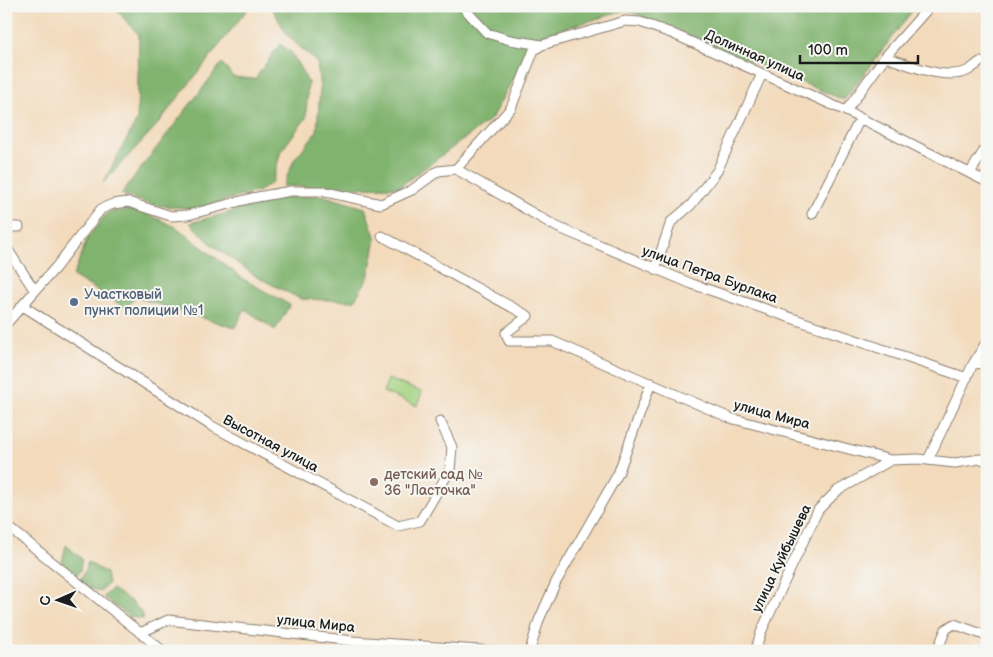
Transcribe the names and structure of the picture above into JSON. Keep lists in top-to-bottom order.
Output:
{
  "streets": {
    "street": [
      "Долинная улица",
      "улица Петра Бурлака",
      "улица Мира",
      "Высотная улица",
      "улица Куйбышева"
    ]
  },
  "crossings": [
    ["улица Мира", "улица Куйбышева"]
  ],
  "places": ["Участковый пункт полиции №1", "детский сад № 36 \"Ласточка\""],
  "scale_bar": "100 m",
  "north": "left"
}
